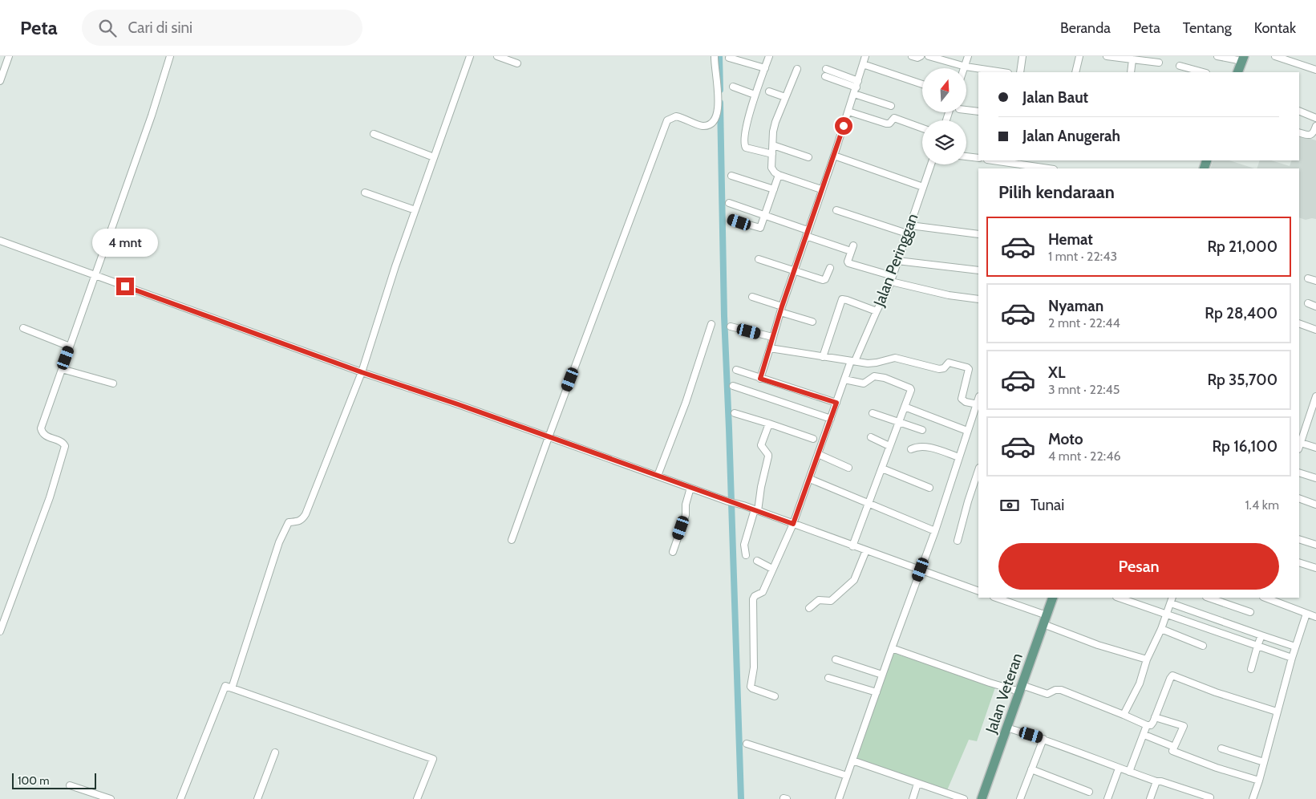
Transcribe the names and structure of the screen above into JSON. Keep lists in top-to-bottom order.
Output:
{
  "streets": {
    "main road": ["Jalan Veteran"],
    "street": ["Jalan Peringgan"]
  },
  "scale_bar": "100 m",
  "north": "top",
  "page": {
    "header": "Peta",
    "search": "Cari di sini",
    "nav": [
      "Beranda",
      "Peta",
      "Tentang",
      "Kontak"
    ],
    "banner": ["Jalan Baut", "Jalan Anugerah"],
    "heading": "Pilih kendaraan",
    "list": [
      {
        "name": "Hemat",
        "note": "1 mnt · 22:43",
        "value": "Rp 21,000"
      },
      {
        "name": "Nyaman",
        "note": "2 mnt · 22:44",
        "value": "Rp 28,400"
      },
      {
        "name": "XL",
        "note": "3 mnt · 22:45",
        "value": "Rp 35,700"
      },
      {
        "name": "Moto",
        "note": "4 mnt · 22:46",
        "value": "Rp 16,100"
      }
    ],
    "bubble": "4 mnt",
    "pay": ["Tunai", "1.4 km"],
    "buttons": "Pesan",
    "scale": "100 m"
  }
}
